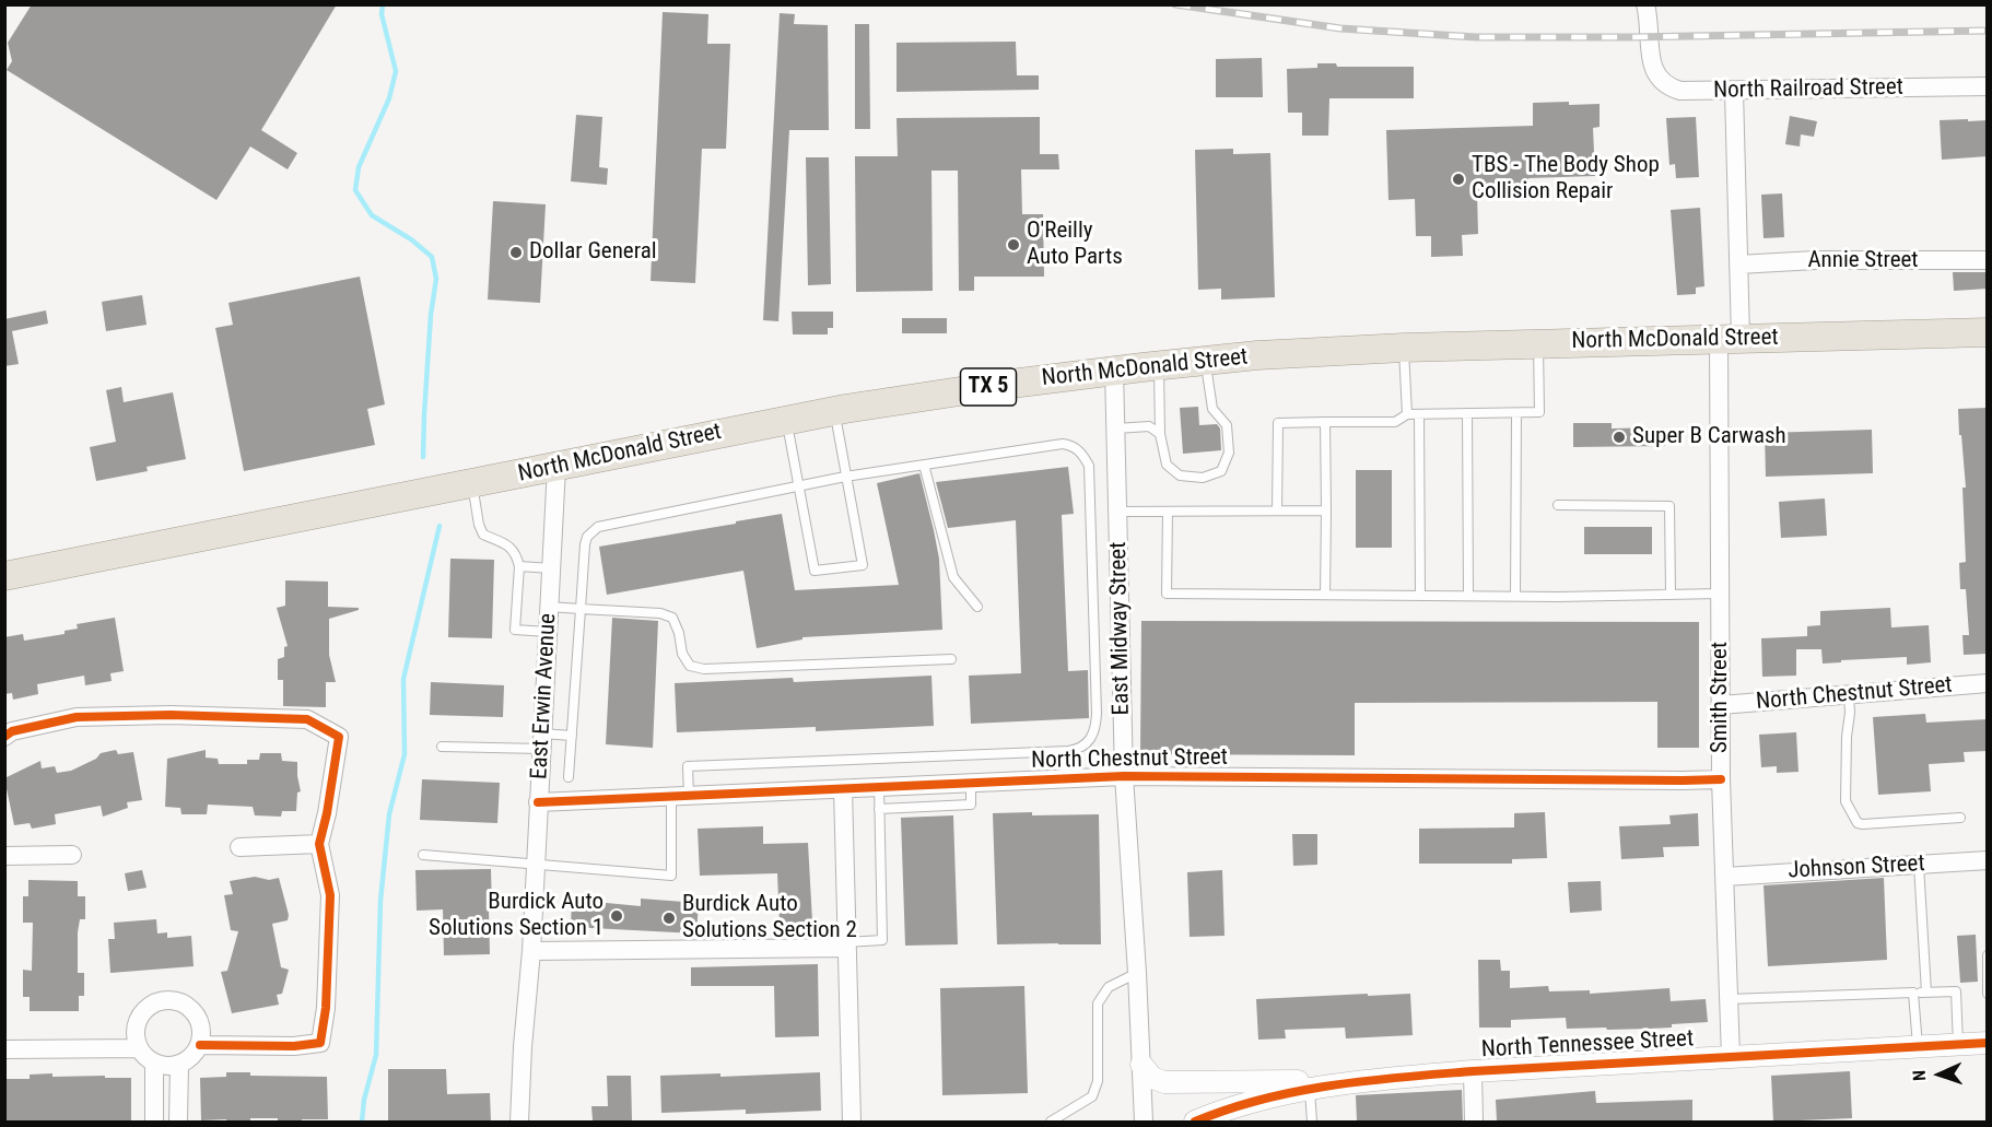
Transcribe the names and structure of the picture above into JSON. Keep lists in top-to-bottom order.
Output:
{
  "streets": {
    "main road": ["North McDonald Street", "TX 5"],
    "street": [
      "North Railroad Street",
      "Annie Street",
      "East Midway Street",
      "North Chestnut Street",
      "East Erwin Avenue",
      "Smith Street",
      "Johnson Street",
      "North Tennessee Street"
    ]
  },
  "crossings": [
    ["North Railroad Street", "Smith Street"],
    ["Annie Street", "Smith Street"],
    ["North McDonald Street", "East Midway Street"],
    ["North McDonald Street", "East Erwin Avenue"],
    ["North McDonald Street", "Smith Street"],
    ["East Midway Street", "North Chestnut Street"],
    ["North Chestnut Street", "East Erwin Avenue"],
    ["North Chestnut Street", "Smith Street"],
    ["Smith Street", "Johnson Street"],
    ["Smith Street", "North Tennessee Street"]
  ],
  "places": [
    "TBS - The Body Shop Collision Repair",
    "O'Reilly Auto Parts",
    "Dollar General",
    "Super B Carwash",
    "Burdick Auto Solutions Section 1",
    "Burdick Auto Solutions Section 2"
  ],
  "north": "left"
}
